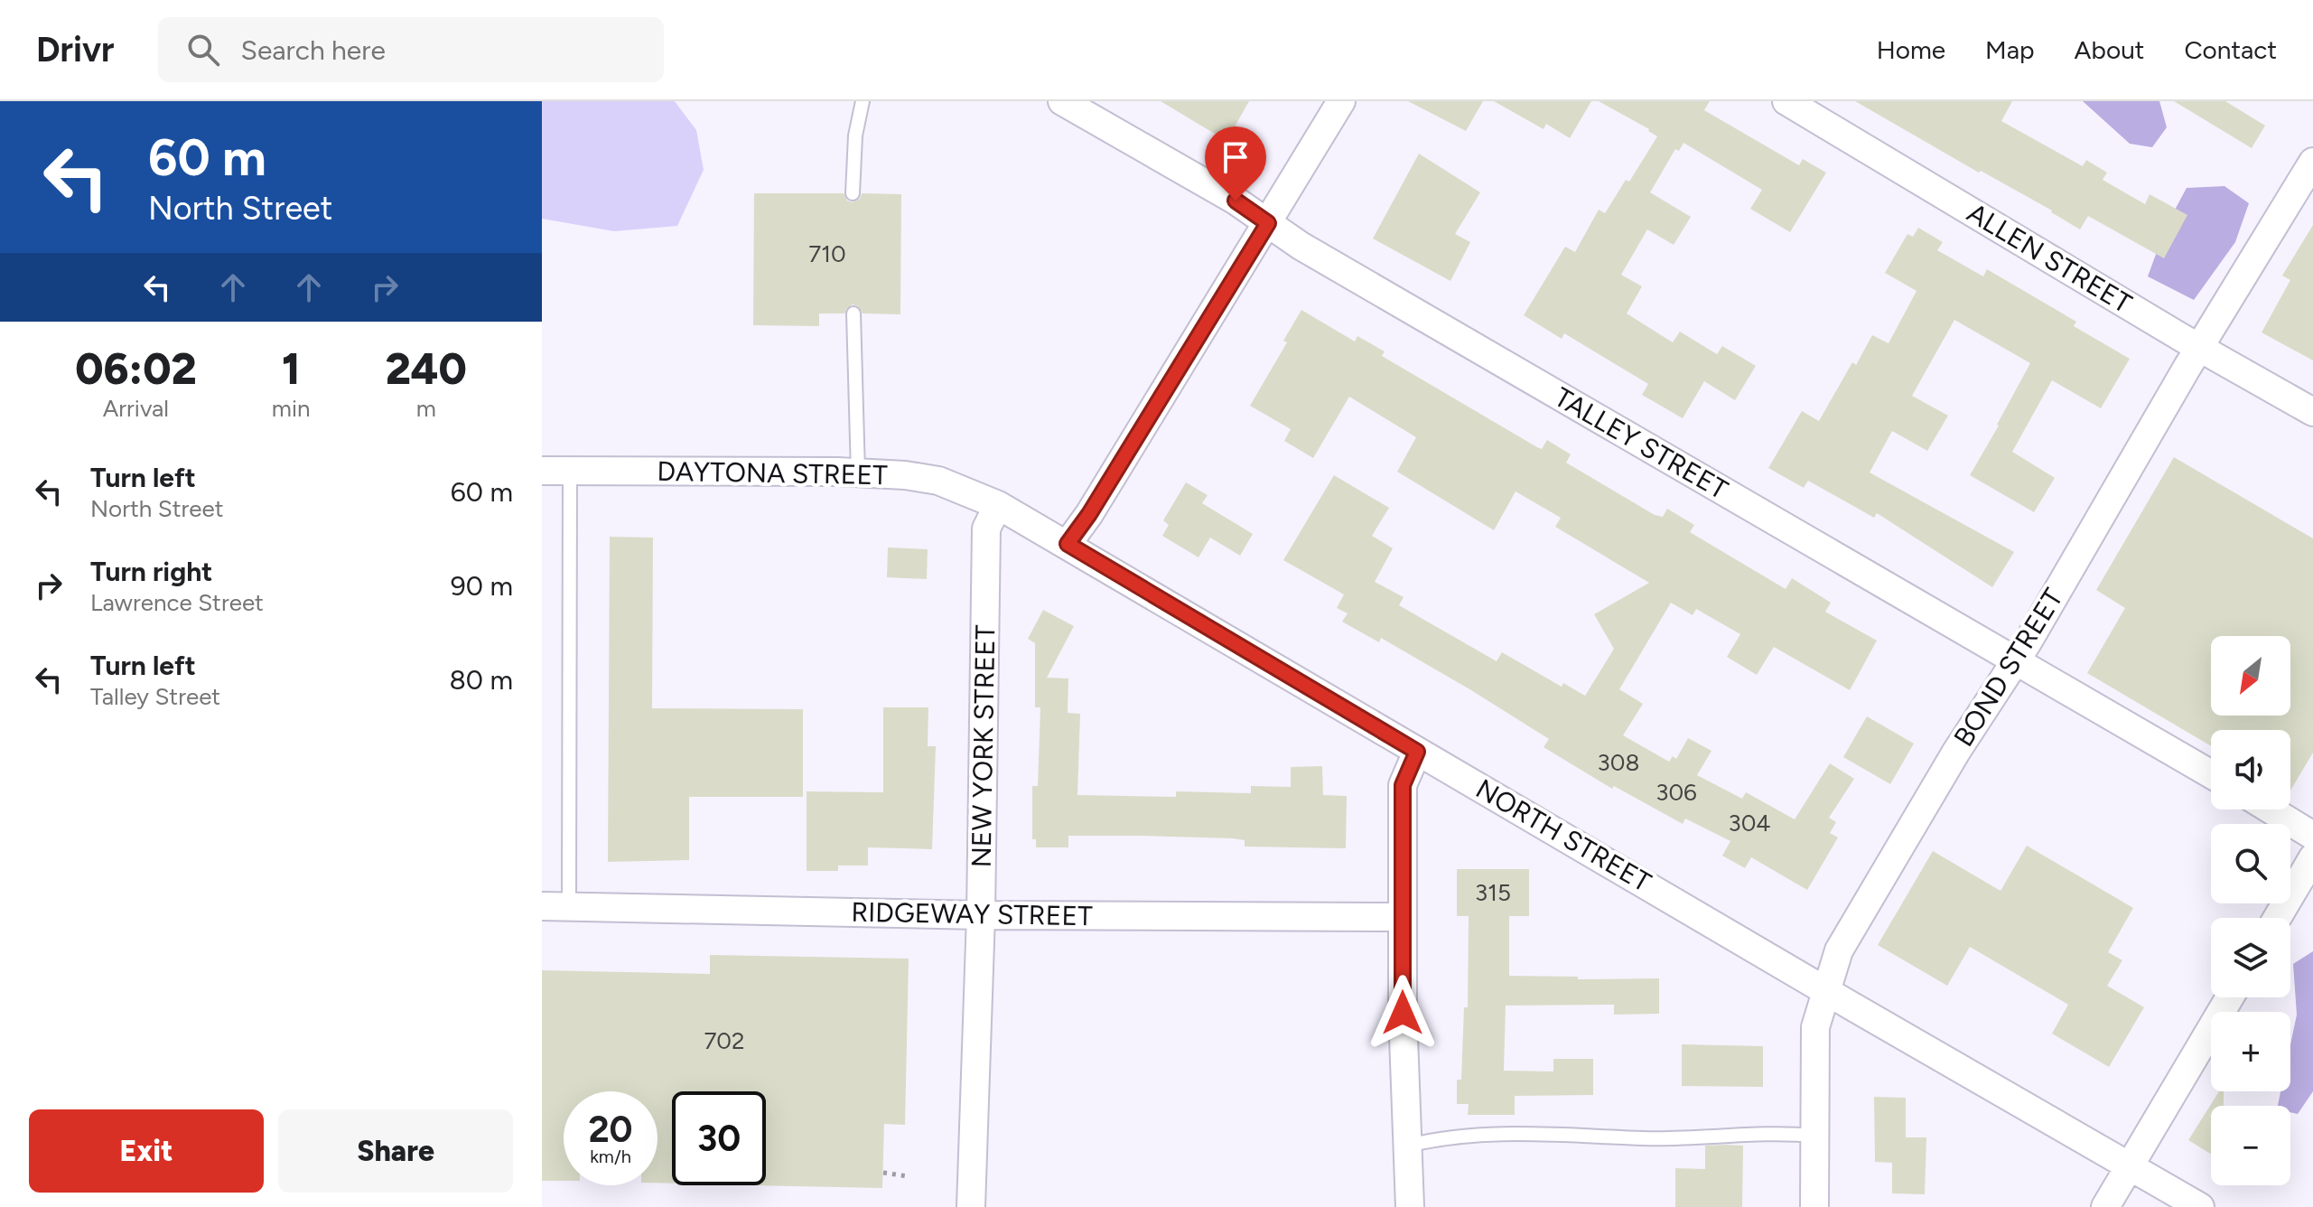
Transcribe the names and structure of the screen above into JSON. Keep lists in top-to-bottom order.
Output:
{
  "streets": {
    "street": [
      "ALLEN STREET",
      "TALLEY STREET",
      "DAYTONA STREET",
      "BOND STREET",
      "NEW YORK STREET",
      "NORTH STREET",
      "RIDGEWAY STREET"
    ]
  },
  "crossings": [
    ["ALLEN STREET", "BOND STREET"],
    ["TALLEY STREET", "BOND STREET"],
    ["DAYTONA STREET", "NEW YORK STREET"],
    ["DAYTONA STREET", "NORTH STREET"],
    ["BOND STREET", "NORTH STREET"],
    ["NEW YORK STREET", "NORTH STREET"],
    ["NEW YORK STREET", "RIDGEWAY STREET"]
  ],
  "house_numbers": [
    "710",
    "308",
    "306",
    "304",
    "315",
    "702"
  ],
  "north": "bottom left",
  "page": {
    "header": "Drivr",
    "search": "Search here",
    "nav": [
      "Home",
      "Map",
      "About",
      "Contact"
    ],
    "turn": ["60 m", "North Street"],
    "eta": [
      "06:02",
      "Arrival",
      "1",
      "min",
      "240",
      "m"
    ],
    "list": [
      {
        "name": "Turn left",
        "note": "North Street",
        "value": "60 m"
      },
      {
        "name": "Turn right",
        "note": "Lawrence Street",
        "value": "90 m"
      },
      {
        "name": "Turn left",
        "note": "Talley Street",
        "value": "80 m"
      }
    ],
    "map_buttons": ["+", "−"],
    "speed": "20 km/h",
    "limit": "30",
    "buttons": ["Exit", "Share"]
  }
}
